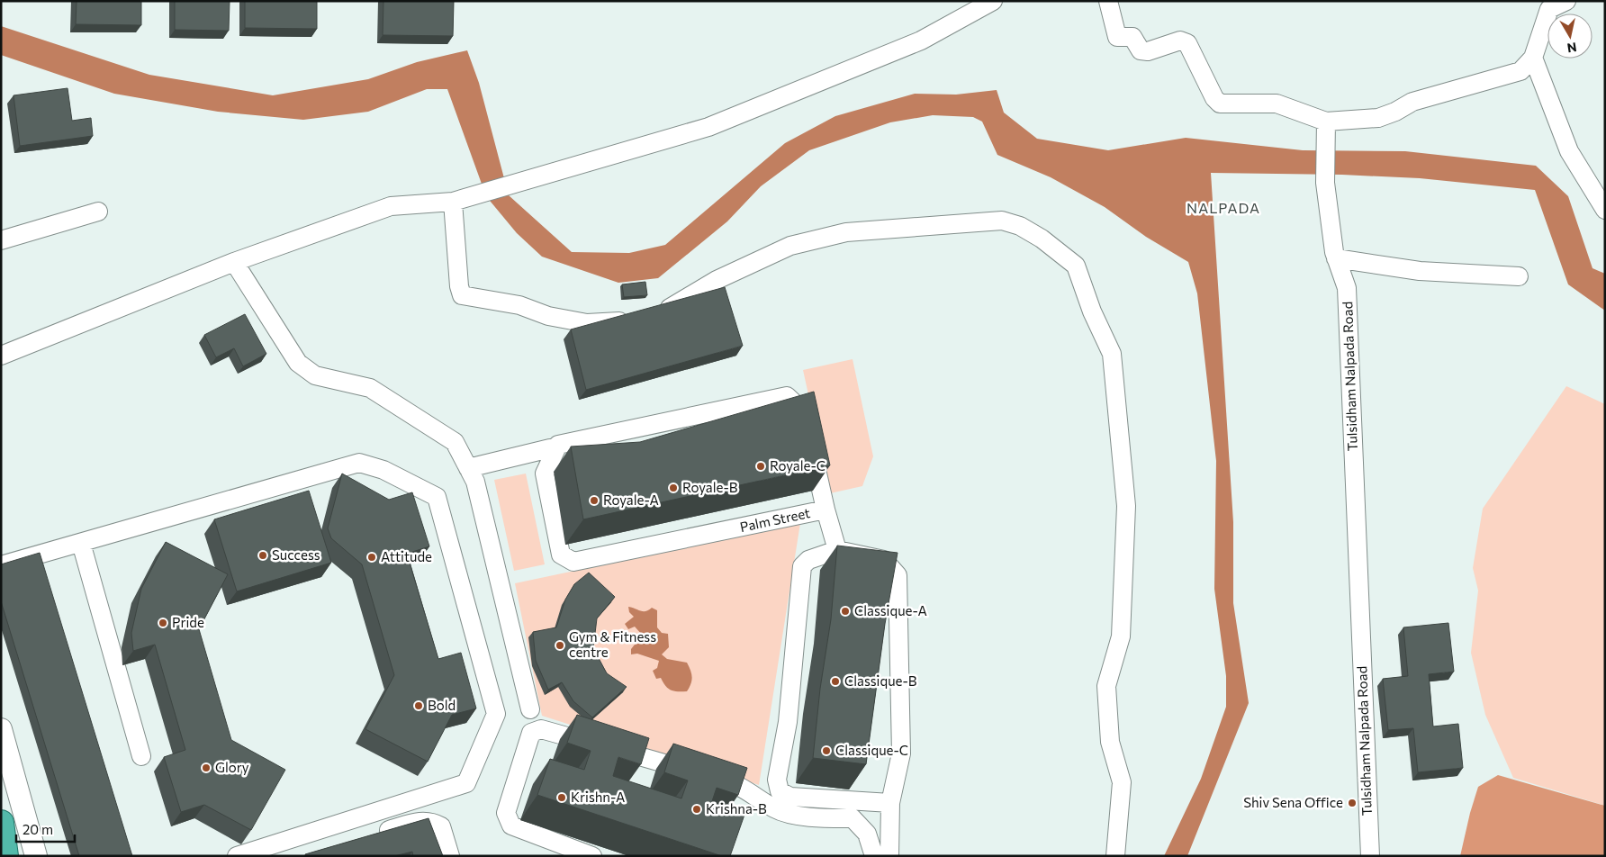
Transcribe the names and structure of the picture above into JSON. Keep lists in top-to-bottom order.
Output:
{
  "streets": {
    "street": ["Tulsidham Nalpada Road", "Palm Street"]
  },
  "districts": ["NALPADA"],
  "places": [
    "Royale-C",
    "Royale-B",
    "Royale-A",
    "Success",
    "Attitude",
    "Classique-A",
    "Pride",
    "Gym & Fitness centre",
    "Classique-B",
    "Bold",
    "Classique-C",
    "Glory",
    "Krishn-A",
    "Shiv Sena Office",
    "Krishna-B"
  ],
  "scale_bar": "20 m",
  "north": "bottom"
}
